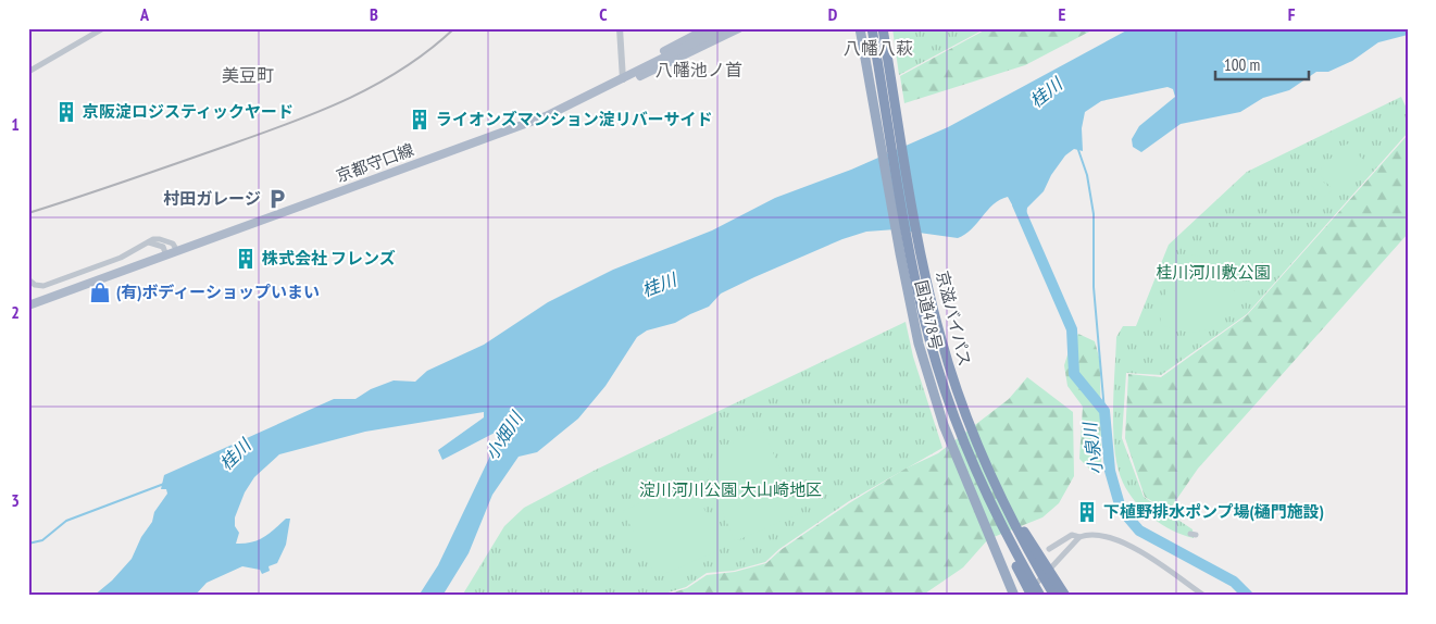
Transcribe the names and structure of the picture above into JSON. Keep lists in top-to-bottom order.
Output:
{
  "streets": {
    "highway": ["国道478号", "京滋バイパス"],
    "main road": ["京都守口線"]
  },
  "districts": ["八幡八萩", "八幡池ノ首", "美豆町"],
  "water": ["桂川", "小畑川", "小泉川"],
  "parks": ["桂川河川敷公園", "淀川河川公園 大山崎地区"],
  "places": {
    "building": [
      "京阪淀ロジスティックヤード",
      "ライオンズマンション淀リバーサイド",
      "株式会社 フレンズ",
      "下植野排水ポンプ場(樋門施設)"
    ],
    "parking": ["村田ガレージ"],
    "shop": ["(有)ボディーショップいまい"]
  },
  "scale_bar": "100 m",
  "grid": {
    "columns": [
      "A",
      "B",
      "C",
      "D",
      "E",
      "F"
    ],
    "rows": ["1", "2", "3"]
  }
}
